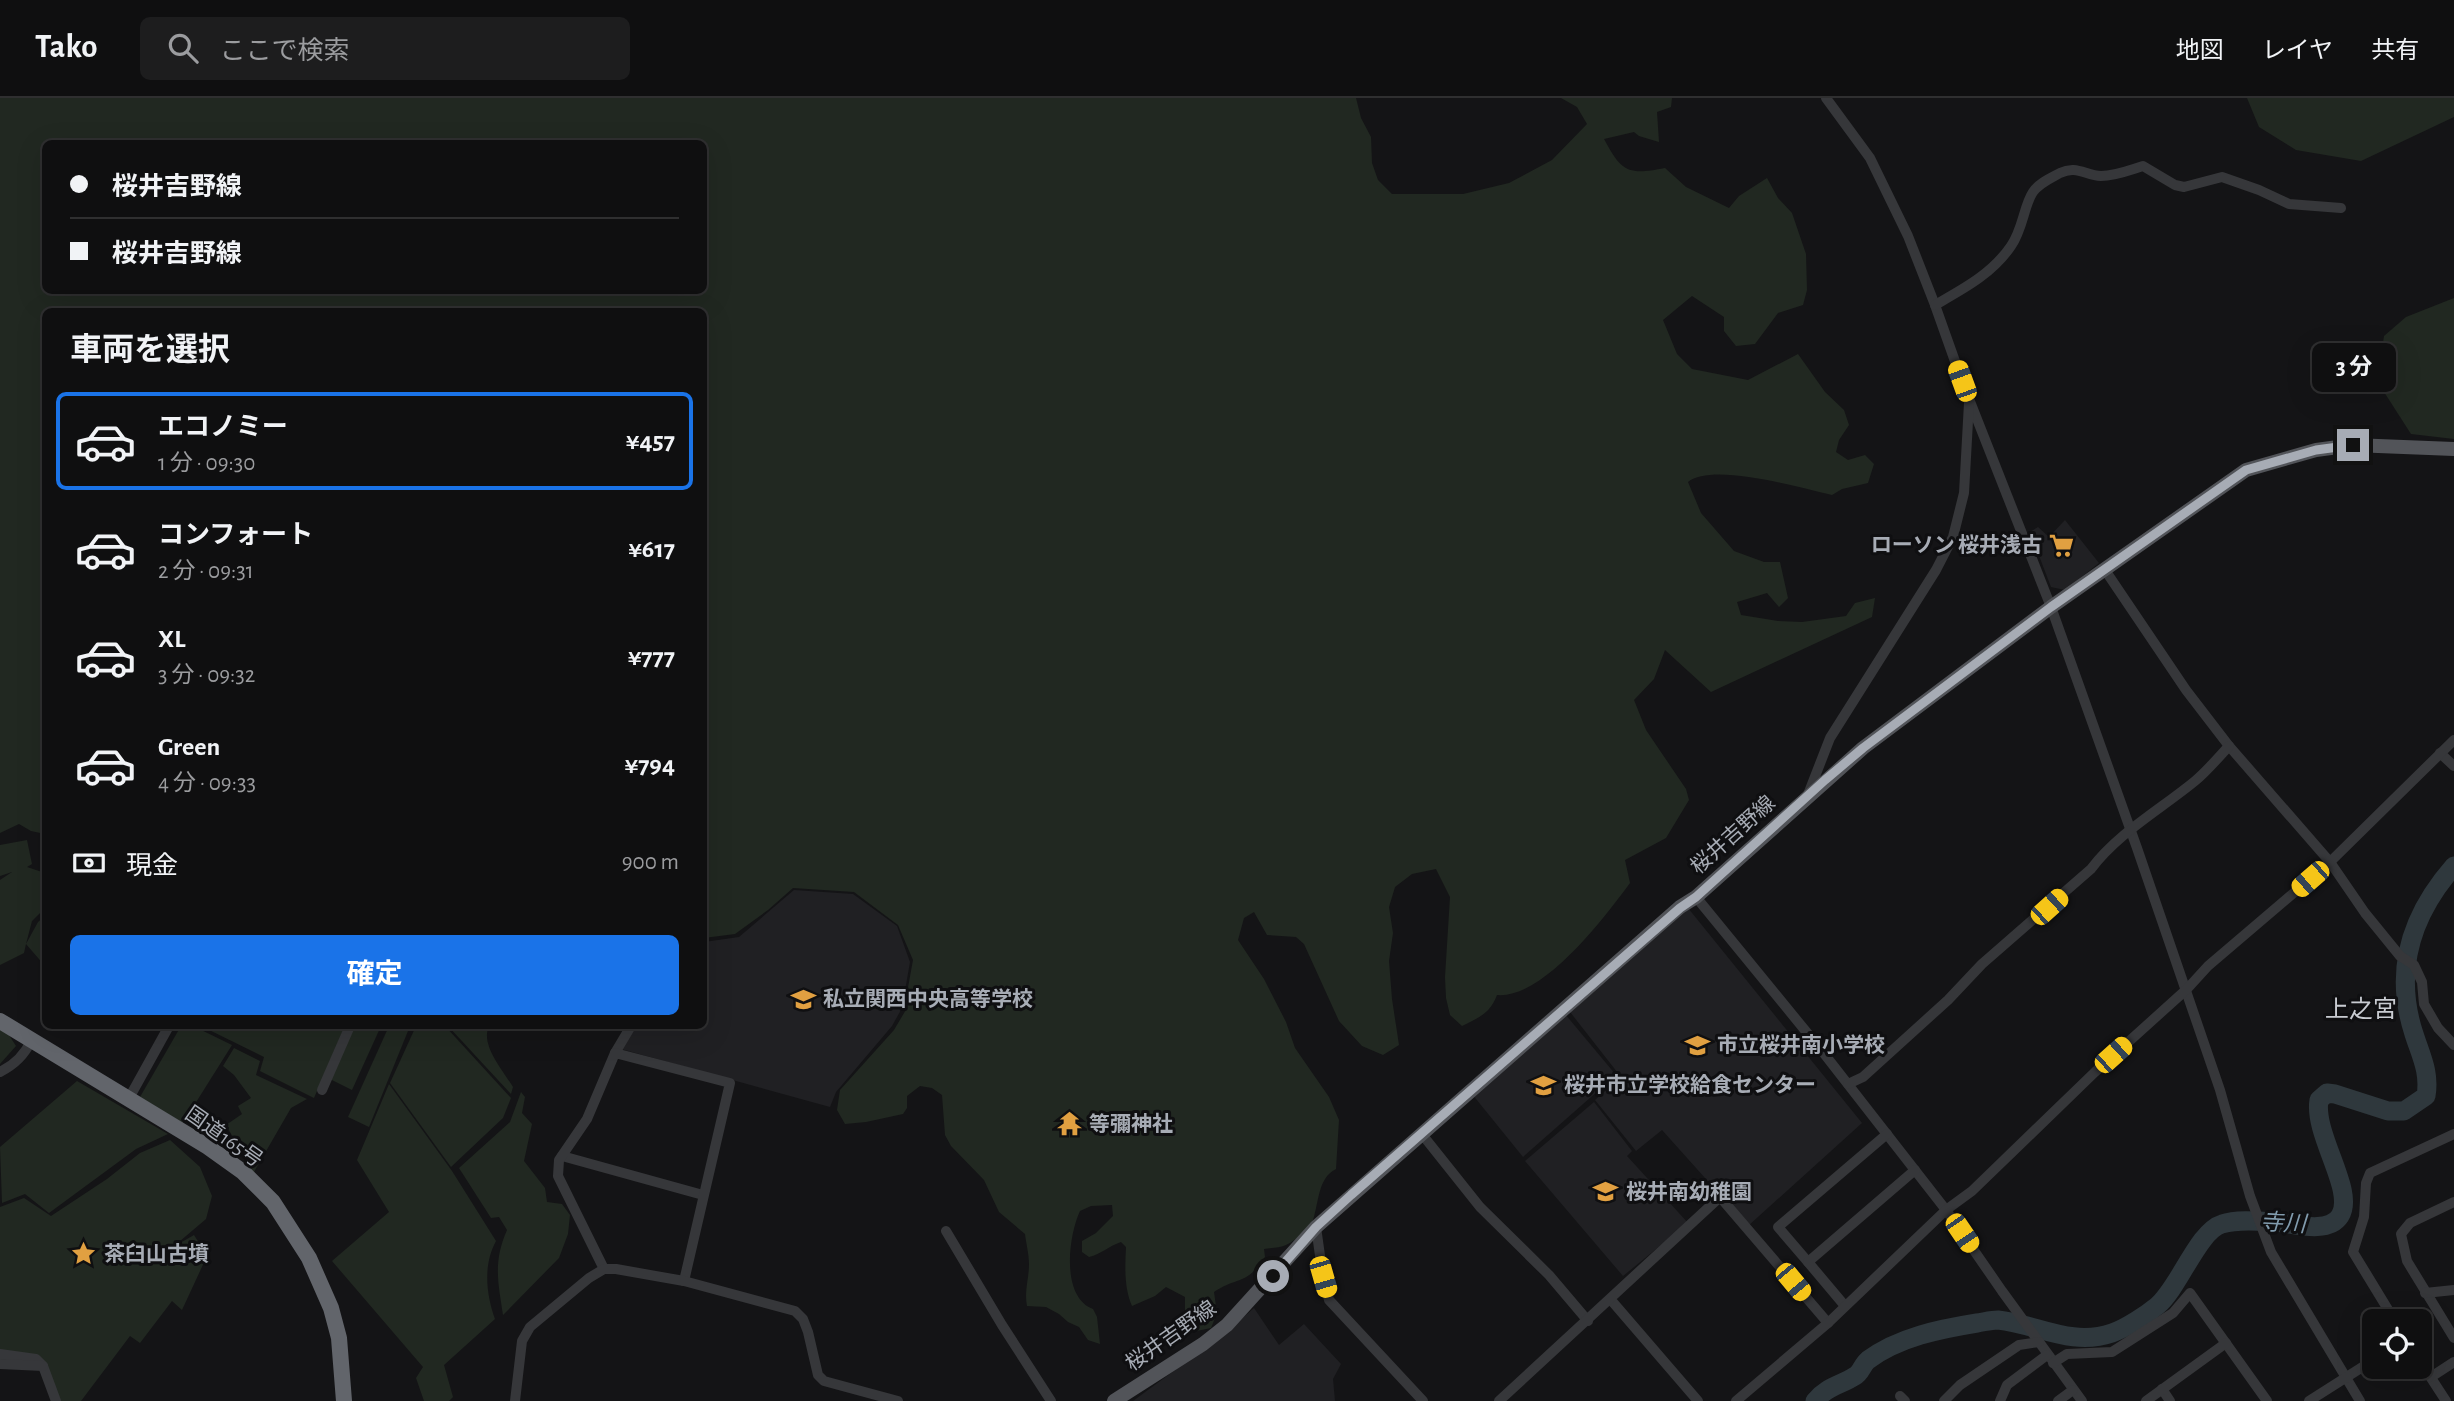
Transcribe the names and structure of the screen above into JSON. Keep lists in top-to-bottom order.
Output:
{
  "streets": {
    "highway": ["国道165号"],
    "main road": ["桜井吉野線"]
  },
  "districts": ["上之宮"],
  "water": ["寺川"],
  "places": {
    "supermarket": ["ローソン 桜井浅古"],
    "school or university": [
      "私立関西中央高等学校",
      "市立桜井南小学校",
      "桜井市立学校給食センター",
      "桜井南幼稚園"
    ],
    "temple": ["等彌神社"],
    "place": ["茶臼山古墳"]
  },
  "page": {
    "header": "Tako",
    "search": "ここで検索",
    "nav": ["地図", "レイヤ", "共有"],
    "banner": ["桜井吉野線", "桜井吉野線"],
    "heading": "車両を選択",
    "bubble": "3 分",
    "list": [
      {
        "name": "エコノミー",
        "note": "1 分 · 09:30",
        "value": "¥457"
      },
      {
        "name": "コンフォート",
        "note": "2 分 · 09:31",
        "value": "¥617"
      },
      {
        "name": "XL",
        "note": "3 分 · 09:32",
        "value": "¥777"
      },
      {
        "name": "Green",
        "note": "4 分 · 09:33",
        "value": "¥794"
      }
    ],
    "pay": ["現金", "900 m"],
    "buttons": "確定"
  }
}
